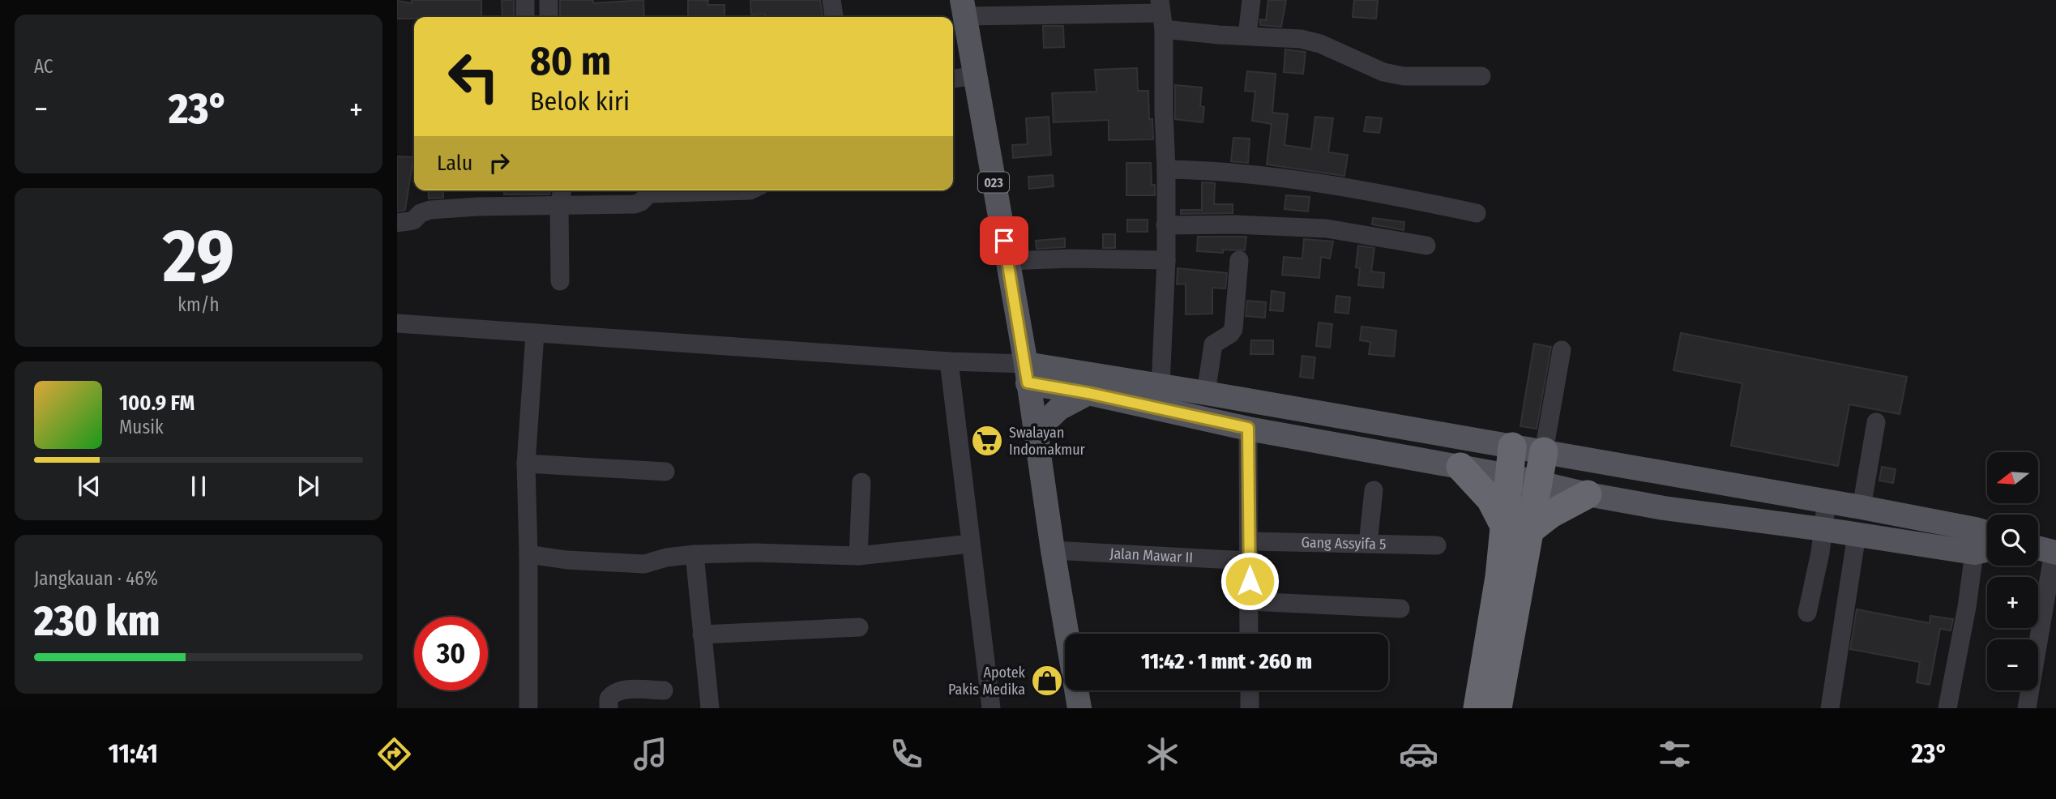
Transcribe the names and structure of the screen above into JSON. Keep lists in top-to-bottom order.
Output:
{
  "streets": {
    "main road": ["023"],
    "street": ["Gang Assyifa 5", "Jalan Mawar II"]
  },
  "crossings": [
    ["023", "Jalan Mawar II"]
  ],
  "places": {
    "supermarket": ["Swalayan Indomakmur"],
    "shop": ["Apotek Pakis Medika"]
  },
  "north": "left",
  "page": {
    "tile": [
      "AC",
      ["29", "km/h"],
      ["Jangkauan · 46%", "230 km"]
    ],
    "turn": ["80 m", "Belok kiri"],
    "heat": ["−", "23°", "+"],
    "then": "Lalu",
    "song": ["100.9 FM", "Musik"],
    "map_buttons": ["+", "−"],
    "limit": "30",
    "trip": "11:42 · 1 mnt · 260 m",
    "tabs": ["11:41", "23°"]
  }
}
